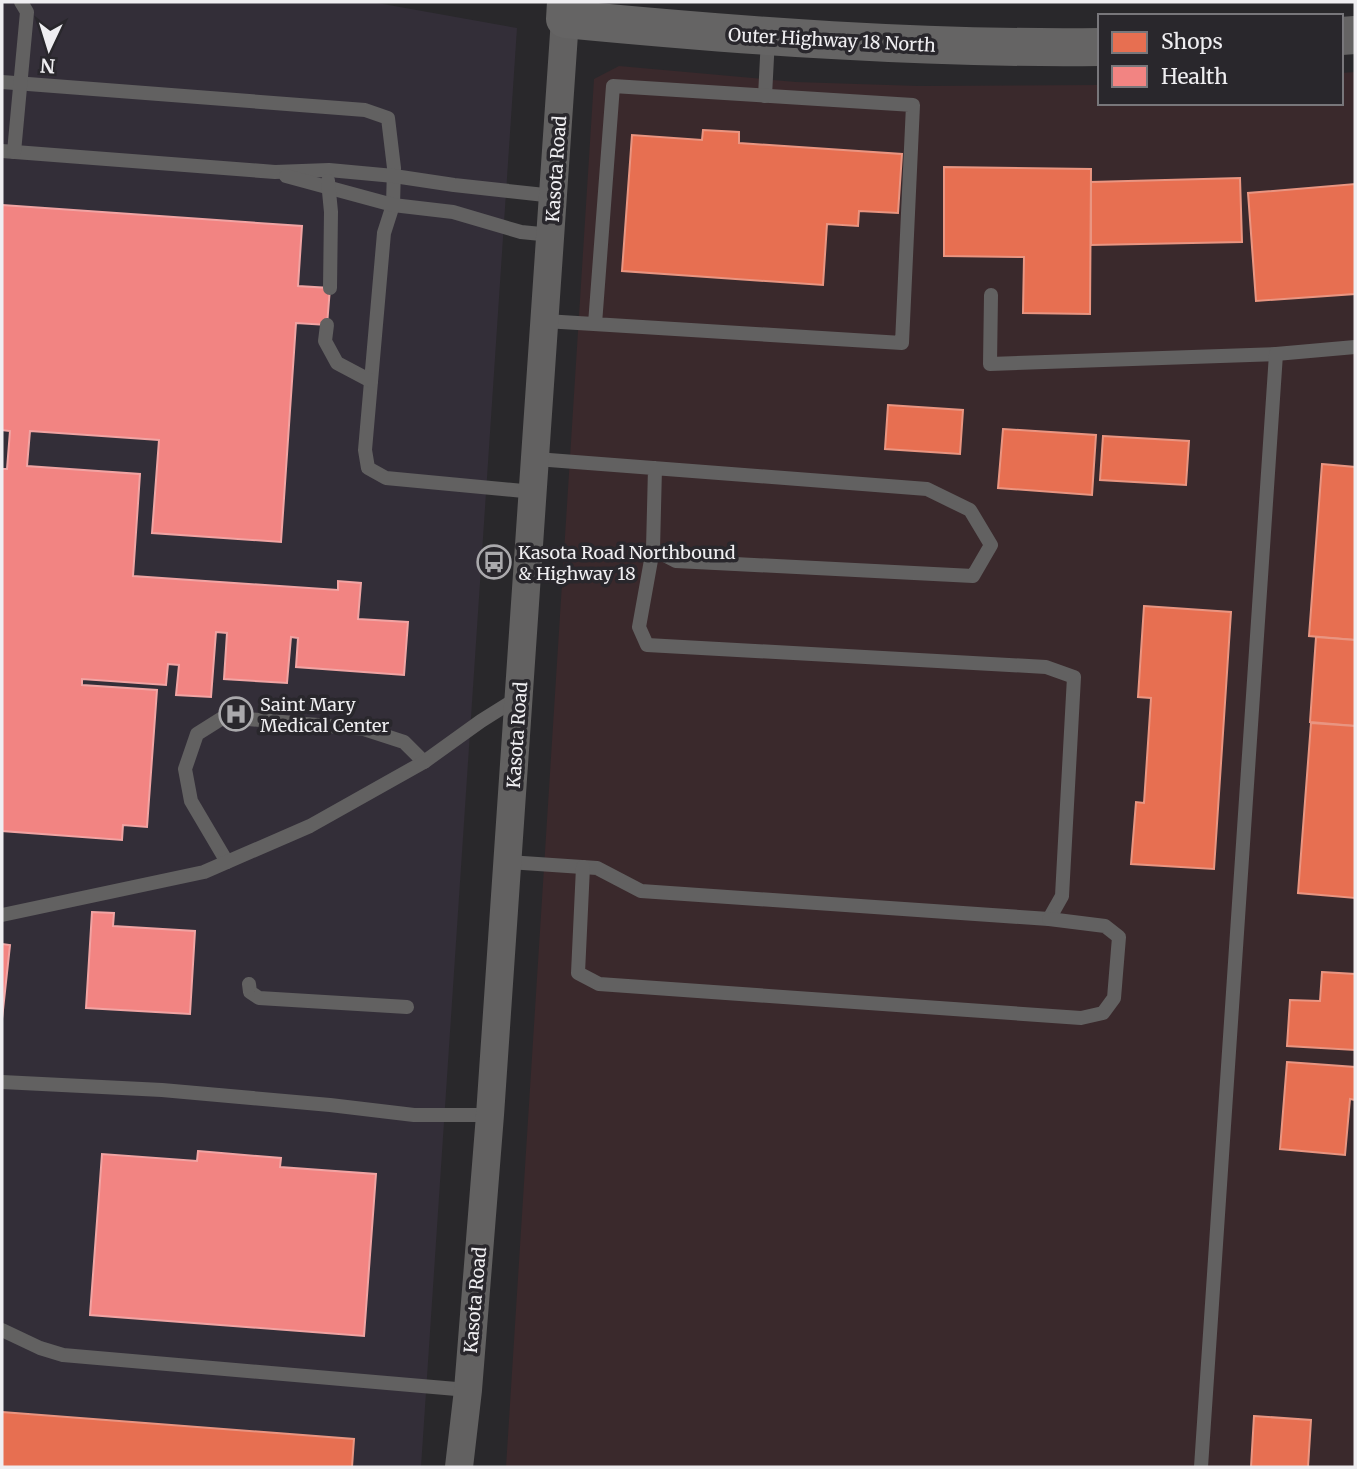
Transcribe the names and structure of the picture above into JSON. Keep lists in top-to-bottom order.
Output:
{
  "streets": {
    "street": ["Outer Highway 18 North", "Kasota Road"]
  },
  "crossings": [
    ["Outer Highway 18 North", "Kasota Road"]
  ],
  "places": {
    "bus stop": ["Kasota Road Northbound & Highway 18"],
    "hospital": ["Saint Mary Medical Center"]
  },
  "legend": ["Shops", "Health"],
  "north": "bottom"
}
